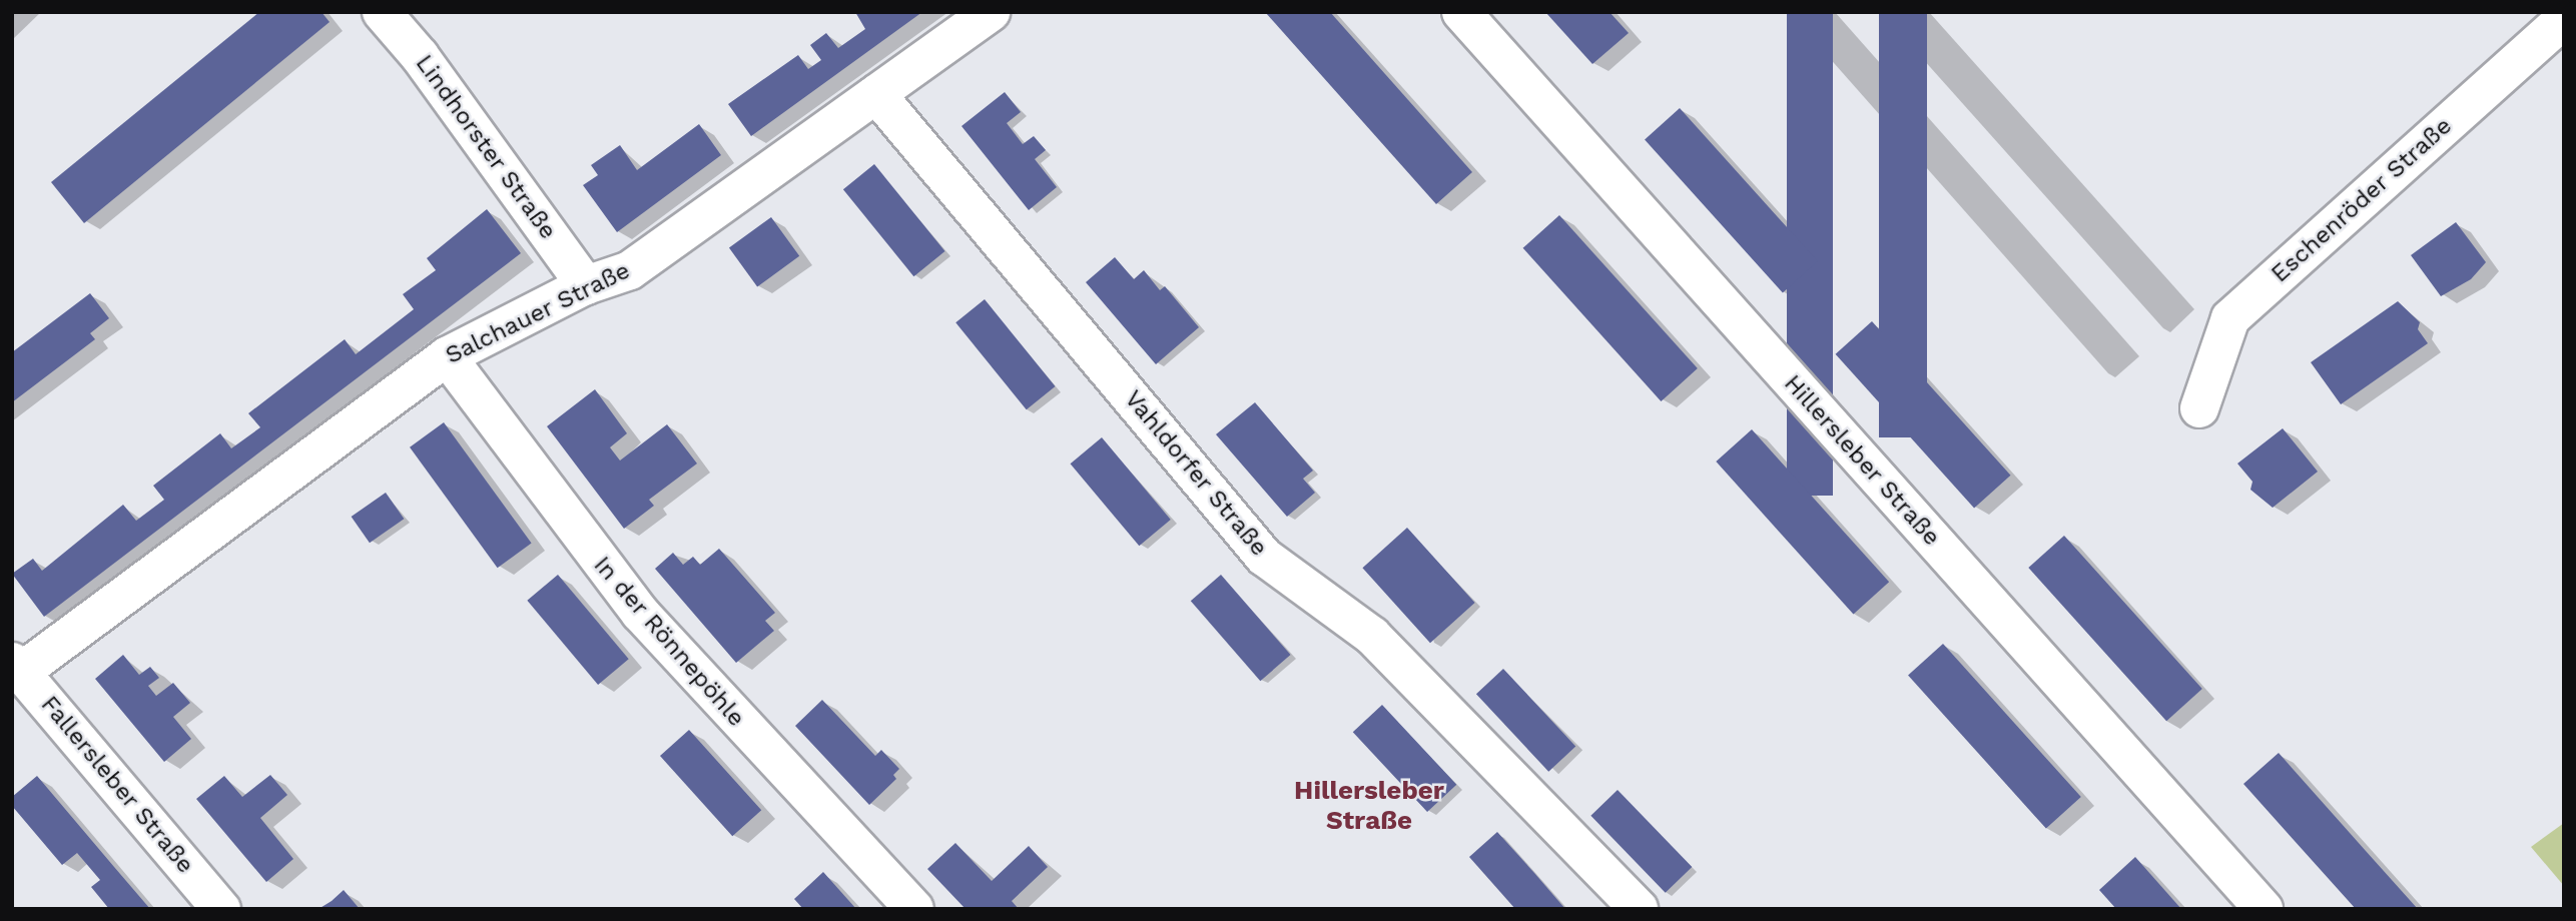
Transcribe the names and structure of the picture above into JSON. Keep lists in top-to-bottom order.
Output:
{
  "streets": {
    "street": [
      "Lindhorster Straße",
      "Eschenröder Straße",
      "Salchauer Straße",
      "Hillersleber Straße",
      "Vahldorfer Straße",
      "In der Rönnepöhle",
      "Fallersleber Straße"
    ]
  },
  "crossings": [
    ["Lindhorster Straße", "Salchauer Straße"],
    ["Salchauer Straße", "Vahldorfer Straße"],
    ["Salchauer Straße", "In der Rönnepöhle"],
    ["Salchauer Straße", "Fallersleber Straße"]
  ],
  "districts": ["Hillersleber Straße"]
}
